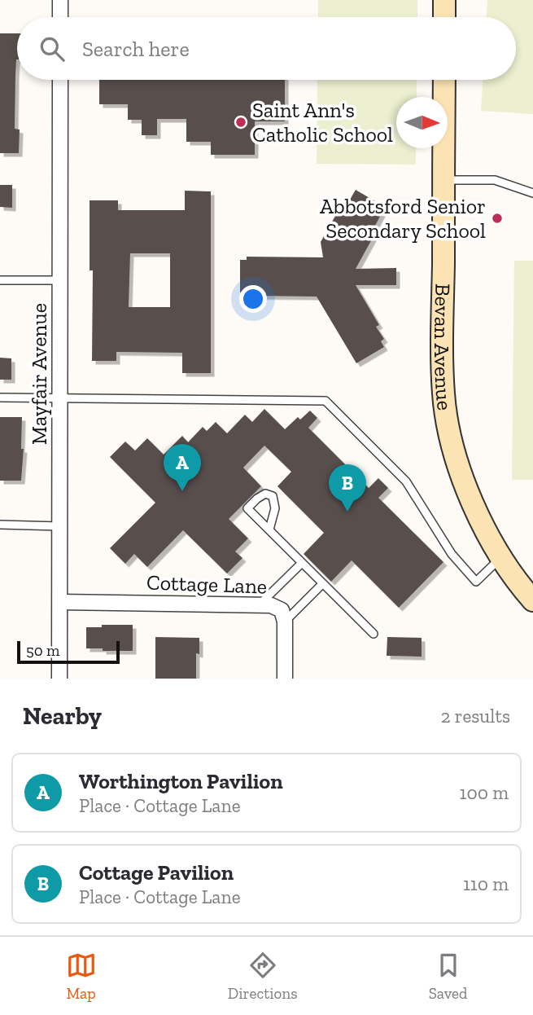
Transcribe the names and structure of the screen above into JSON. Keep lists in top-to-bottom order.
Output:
{
  "streets": {
    "street": ["Bevan Avenue", "Mayfair Avenue", "Cottage Lane"]
  },
  "crossings": [
    ["Mayfair Avenue", "Cottage Lane"]
  ],
  "places": ["Saint Ann's Catholic School", "Abbotsford Senior Secondary School"],
  "scale_bar": "50 m",
  "north": "right",
  "page": {
    "search": "Search here",
    "pins": ["A", "B"],
    "scale": "50 m",
    "heading": ["Nearby", "2 results"],
    "list": [
      {
        "mark": "A",
        "name": "Worthington Pavilion",
        "note": "Place · Cottage Lane",
        "value": "100 m"
      },
      {
        "mark": "B",
        "name": "Cottage Pavilion",
        "note": "Place · Cottage Lane",
        "value": "110 m"
      }
    ],
    "nav": ["Map", "Directions", "Saved"]
  }
}
